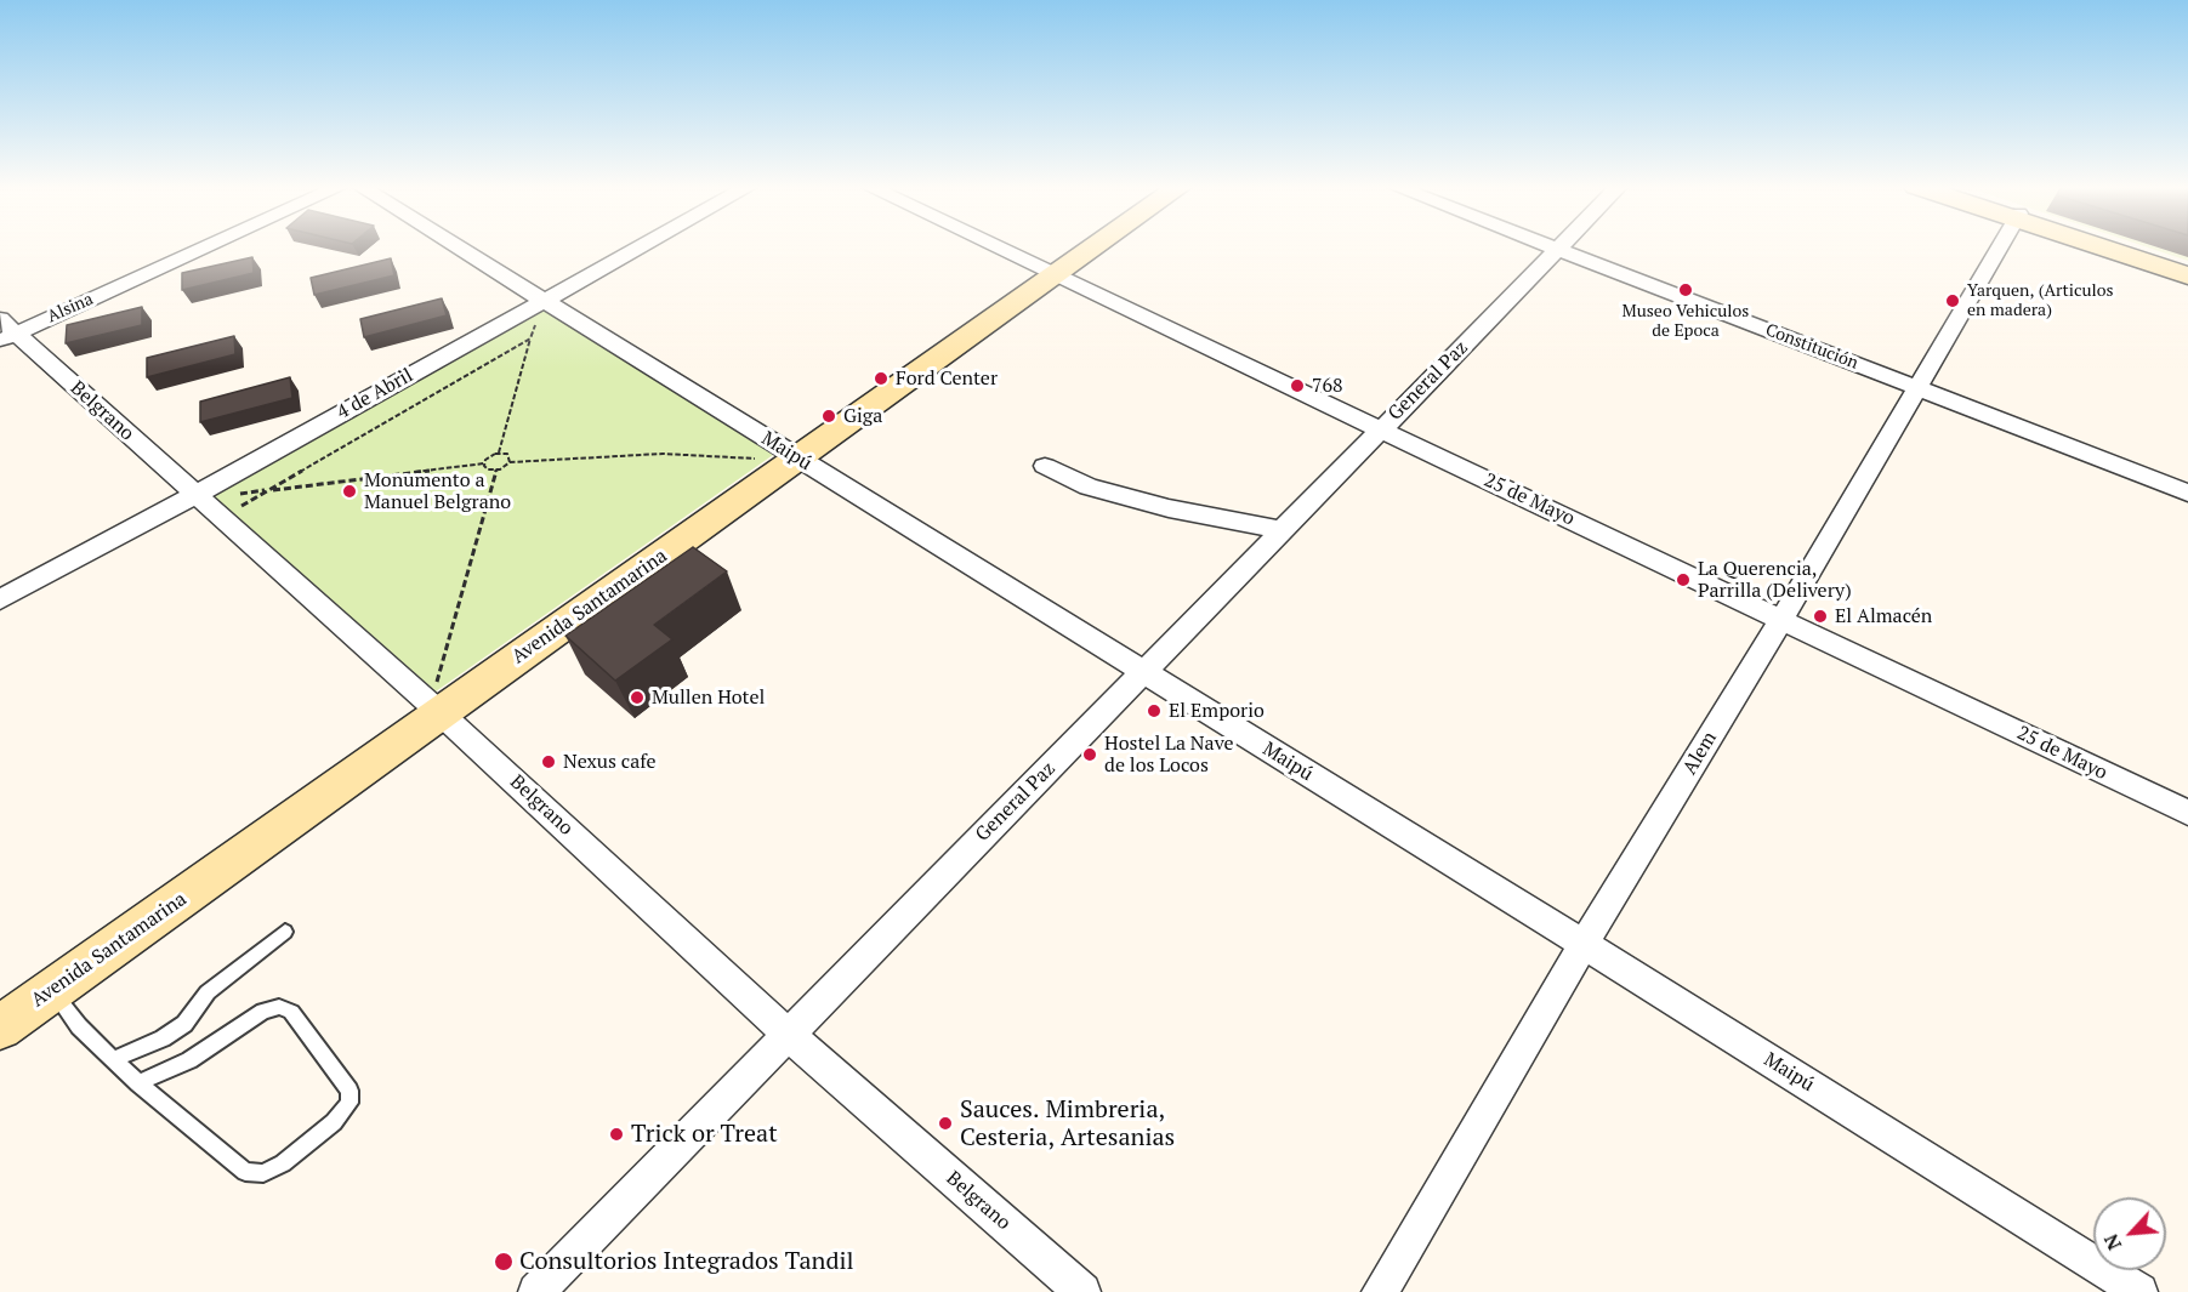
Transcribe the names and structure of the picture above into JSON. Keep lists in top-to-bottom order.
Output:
{
  "streets": {
    "main road": ["Avenida Santamarina"],
    "street": [
      "Alsina",
      "Constitución",
      "General Paz",
      "4 de Abril",
      "Belgrano",
      "Maipú",
      "25 de Mayo",
      "Alem"
    ]
  },
  "crossings": [
    ["Alsina", "Belgrano"],
    ["Constitución", "General Paz"],
    ["Constitución", "Alem"],
    ["General Paz", "Belgrano"],
    ["General Paz", "Maipú"],
    ["General Paz", "25 de Mayo"],
    ["4 de Abril", "Belgrano"],
    ["4 de Abril", "Maipú"],
    ["Belgrano", "Avenida Santamarina"],
    ["Maipú", "Avenida Santamarina"],
    ["Maipú", "Alem"],
    ["25 de Mayo", "Avenida Santamarina"],
    ["25 de Mayo", "Alem"]
  ],
  "places": [
    "Museo Vehiculos de Epoca",
    "Yarquen, (Articulos en madera)",
    "Ford Center",
    "768",
    "Giga",
    "Monumento a Manuel Belgrano",
    "La Querencia, Parrilla (Delivery)",
    "El Almacén",
    "Mullen Hotel",
    "El Emporio",
    "Hostel La Nave de los Locos",
    "Nexus cafe",
    "Sauces. Mimbreria, Cesteria, Artesanias",
    "Trick or Treat",
    "Consultorios Integrados Tandil"
  ],
  "north": "bottom left"
}
